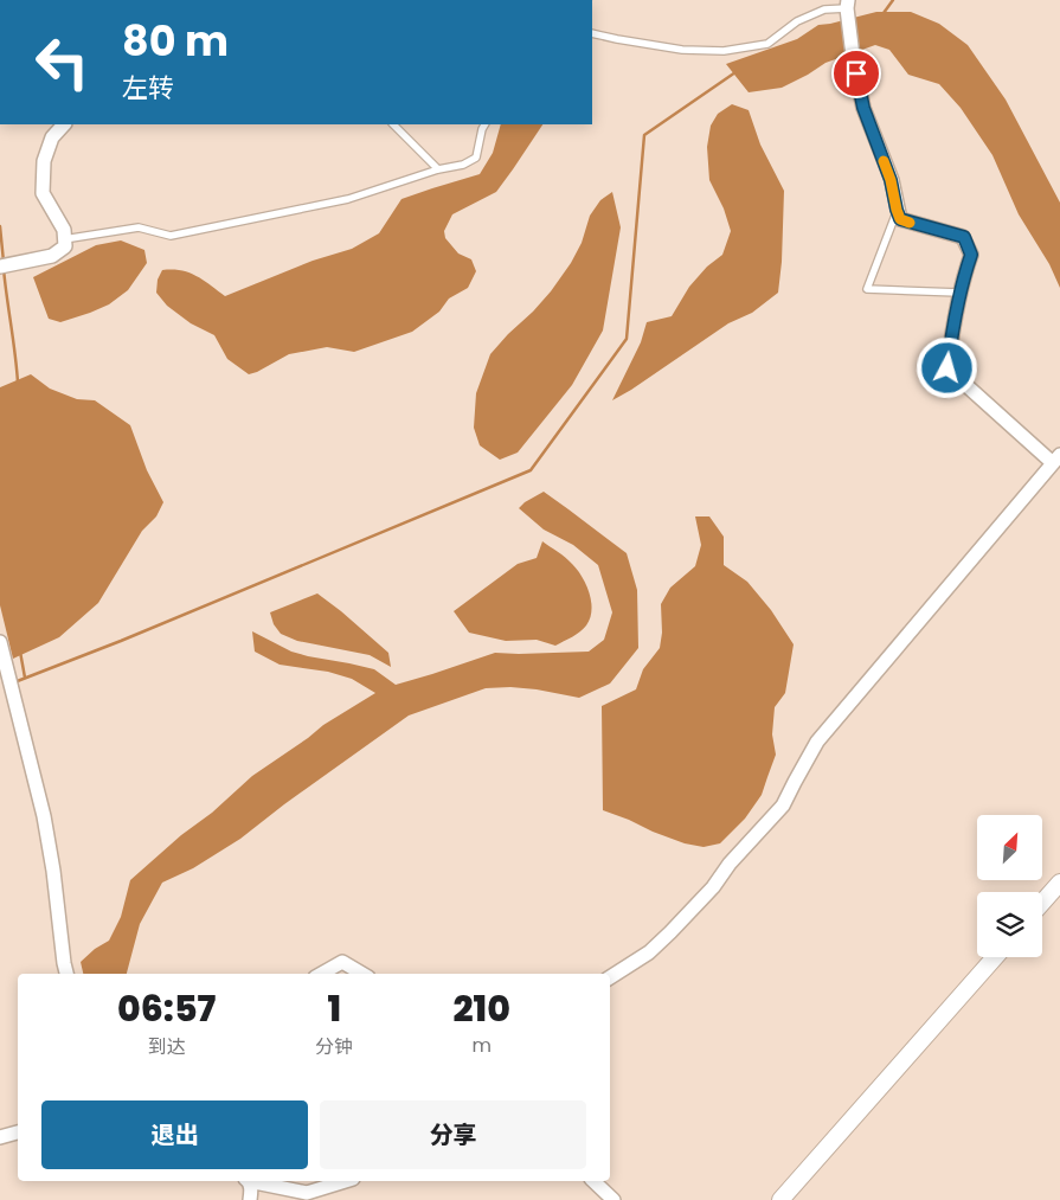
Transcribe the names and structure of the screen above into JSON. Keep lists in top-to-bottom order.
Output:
{
  "north": "top right",
  "page": {
    "turn": ["80 m", "左转"],
    "eta": [
      "06:57",
      "到达",
      "1",
      "分钟",
      "210",
      "m"
    ],
    "buttons": ["退出", "分享"]
  }
}
